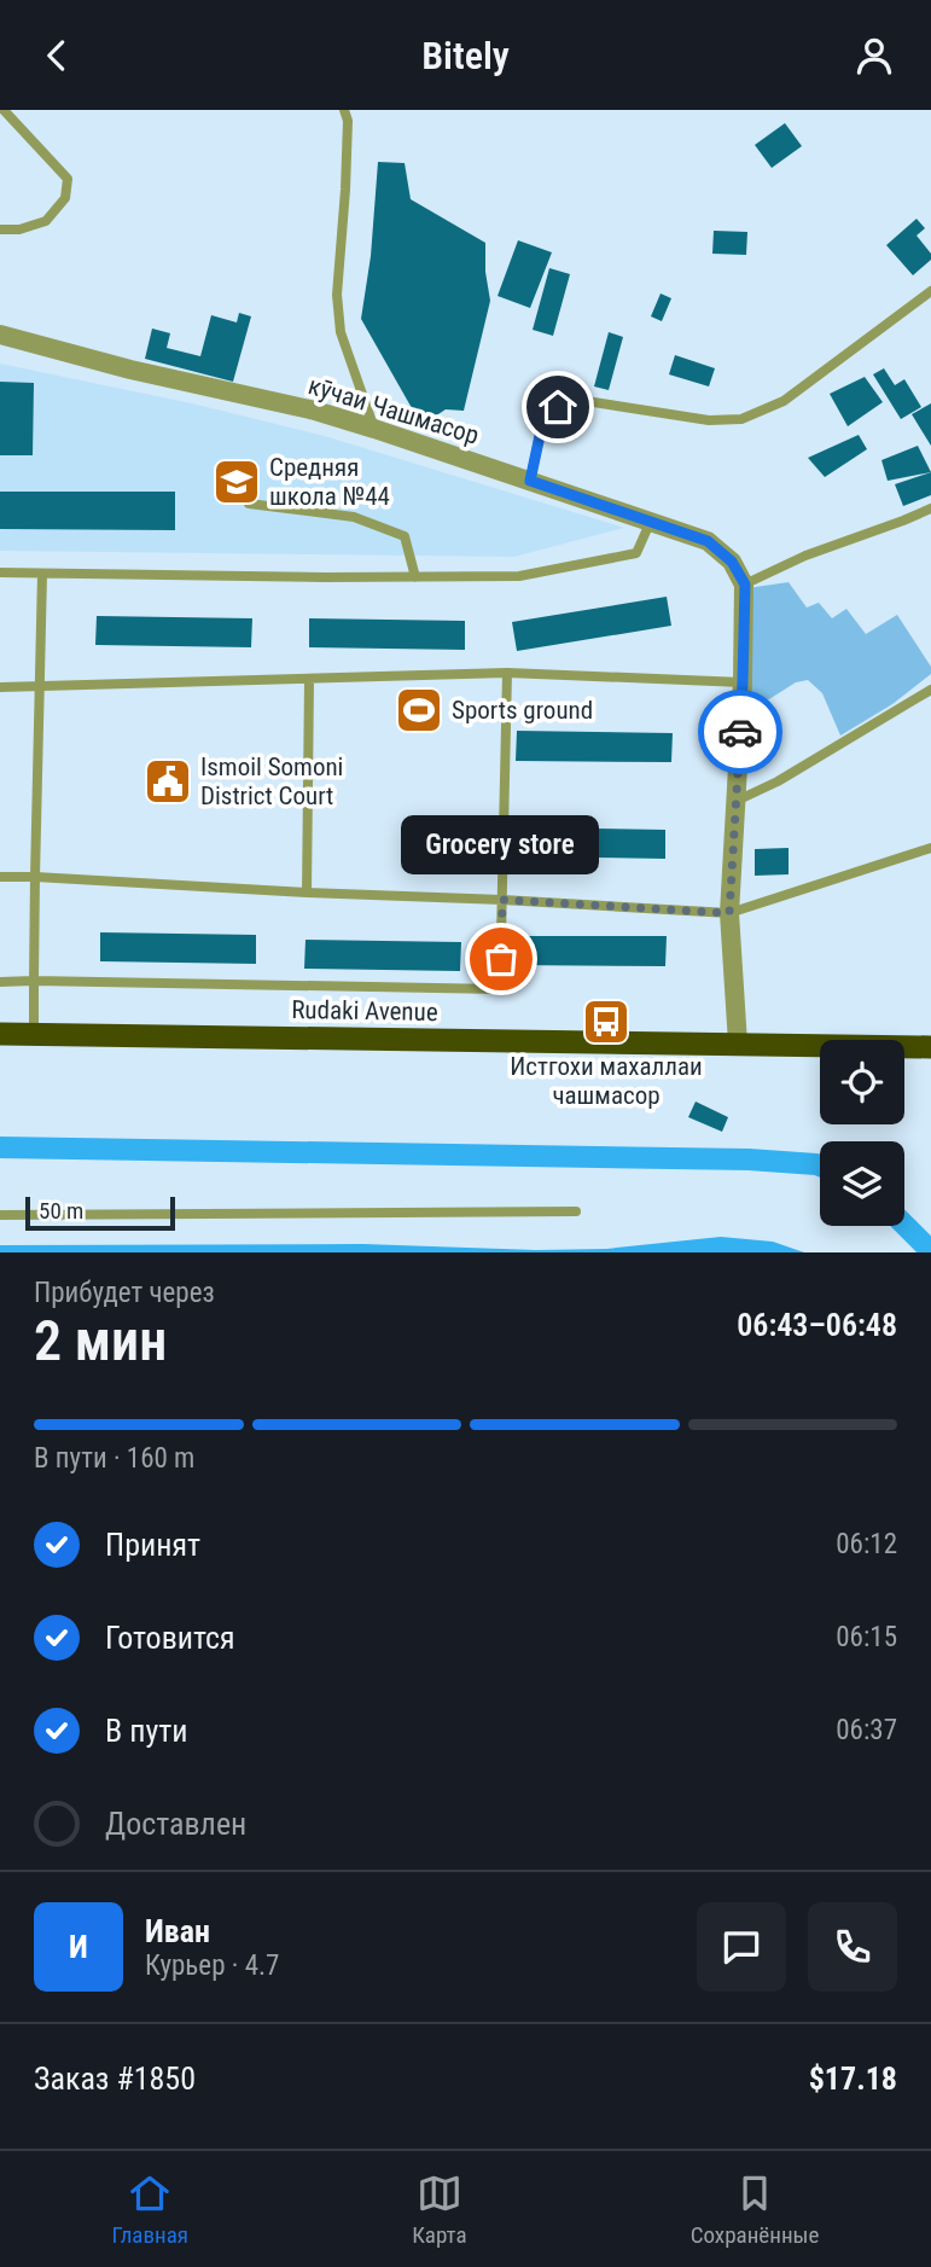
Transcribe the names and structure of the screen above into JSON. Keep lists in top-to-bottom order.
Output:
{
  "streets": {
    "highway": ["Rudaki Avenue"],
    "street": ["кӯчаи Чашмасор"]
  },
  "places": {
    "school or university": ["Средняя школа №44"],
    "sports": ["Sports ground"],
    "public building": ["Ismoil Somoni District Court"],
    "other": ["Grocery store"],
    "bus stop": ["Истгохи махаллаи чашмасор"]
  },
  "scale_bar": "50 m",
  "page": {
    "header": "Bitely",
    "bubble": "Grocery store",
    "scale": "50 m",
    "heading": ["2 мин", "Прибудет через", "06:43–06:48"],
    "panel": [
      "Иван",
      "Курьер · 4.7",
      "Заказ #1850",
      "$17.18"
    ],
    "bar": "В пути · 160 m",
    "list": [
      ["Принят", "06:12"],
      ["Готовится", "06:15"],
      ["В пути", "06:37"],
      "Доставлен"
    ],
    "round": "И",
    "tabs": ["Главная", "Карта", "Сохранённые"]
  }
}
